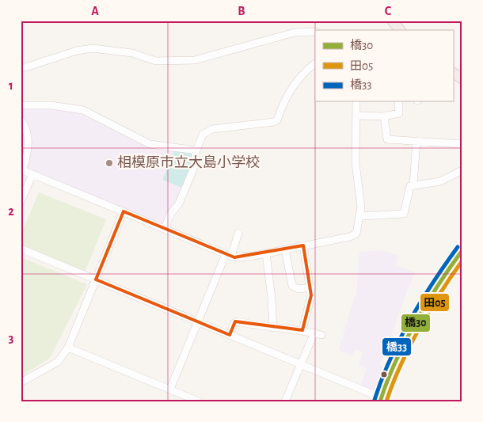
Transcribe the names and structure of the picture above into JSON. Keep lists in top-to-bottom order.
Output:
{
  "places": ["相模原市立大島小学校"],
  "lines": ["transit line 橋33", "transit line 橋30", "transit line 田05"],
  "legend": ["橋30", "田05", "橋33"],
  "grid": {
    "columns": ["A", "B", "C"],
    "rows": ["1", "2", "3"]
  }
}
